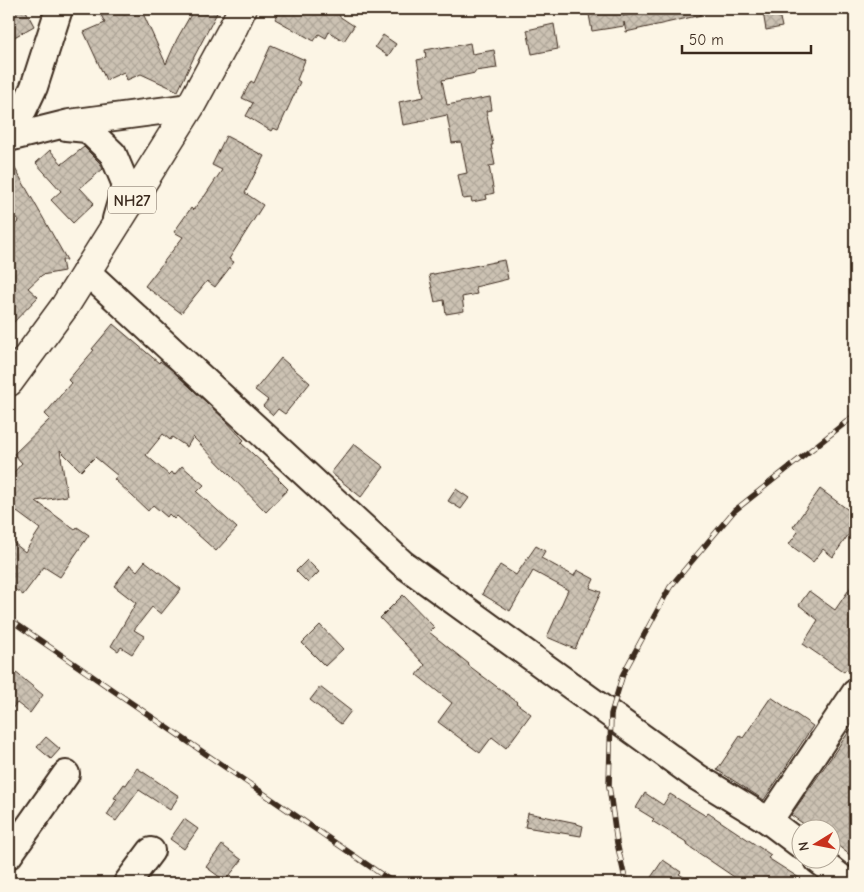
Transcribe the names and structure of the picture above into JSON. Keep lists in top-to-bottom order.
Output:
{
  "streets": {
    "highway": ["NH27"]
  },
  "scale_bar": "50 m",
  "north": "left"
}
